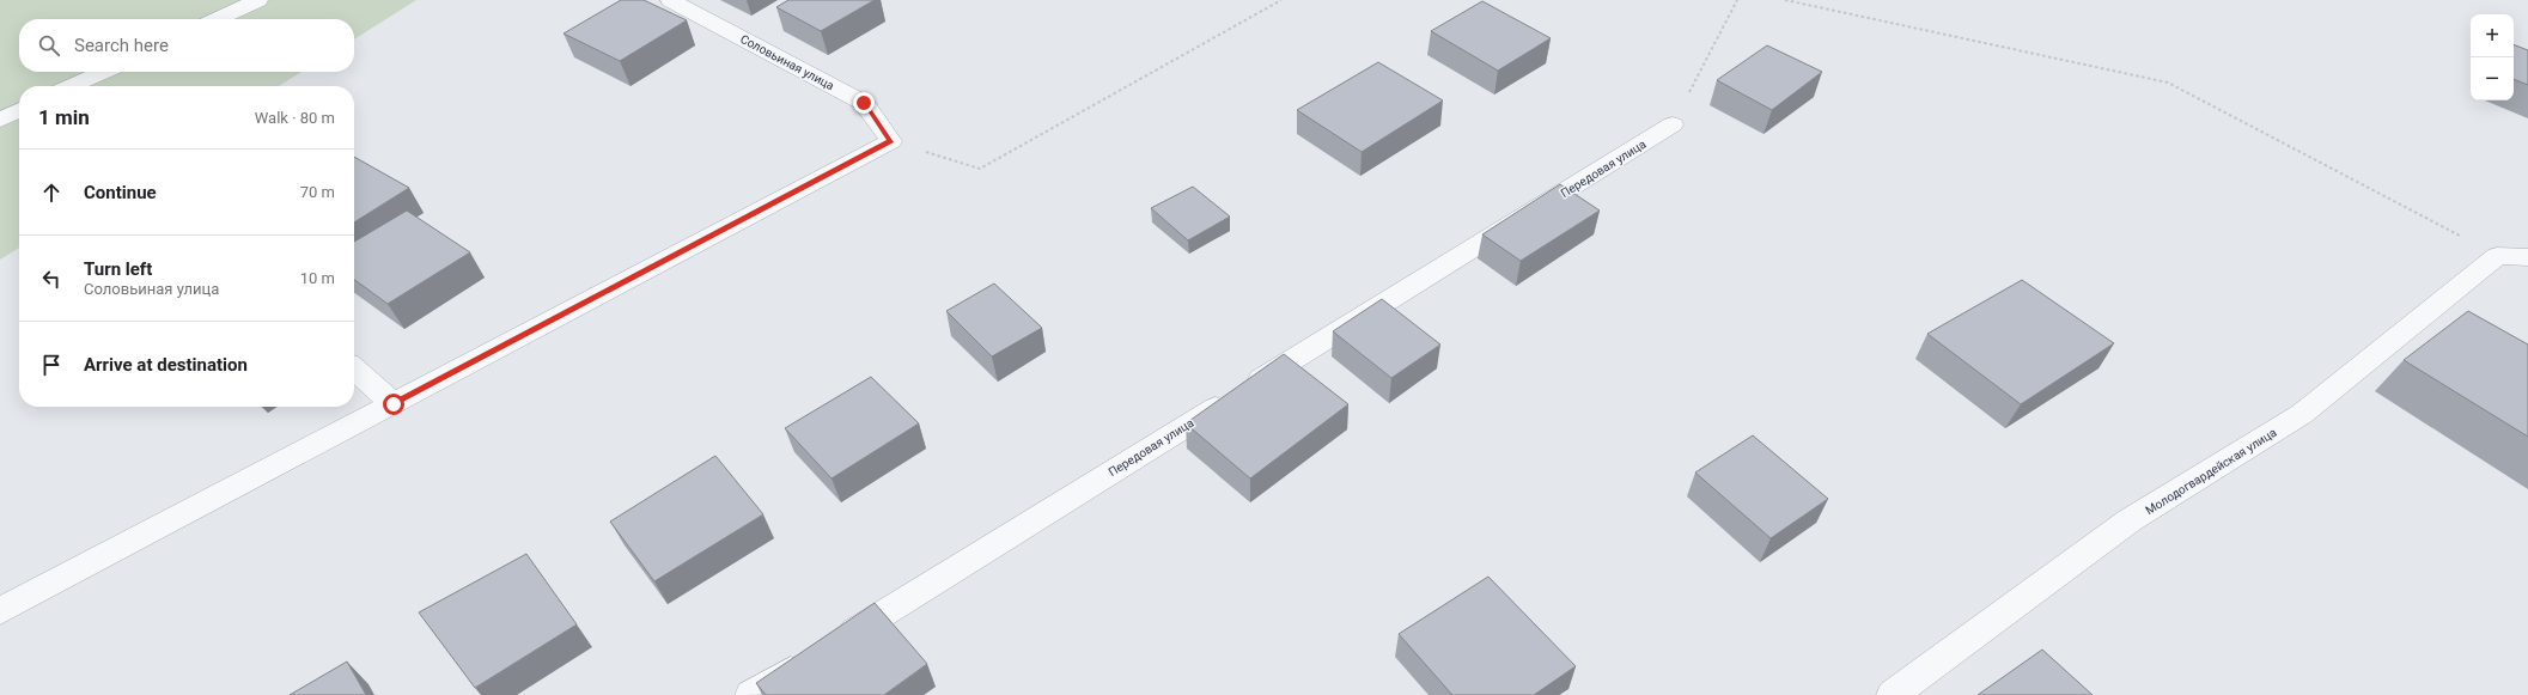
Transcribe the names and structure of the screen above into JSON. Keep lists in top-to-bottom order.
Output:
{
  "streets": {
    "street": ["Соловьиная улица", "Передовая улица", "Молодогвардейская улица"]
  },
  "page": {
    "map_buttons": ["+", "−"],
    "search": "Search here",
    "heading": ["1 min", "Walk · 80 m"],
    "list": [
      ["Continue", "70 m"],
      ["Turn left", "Соловьиная улица", "10 m"],
      "Arrive at destination"
    ]
  }
}
